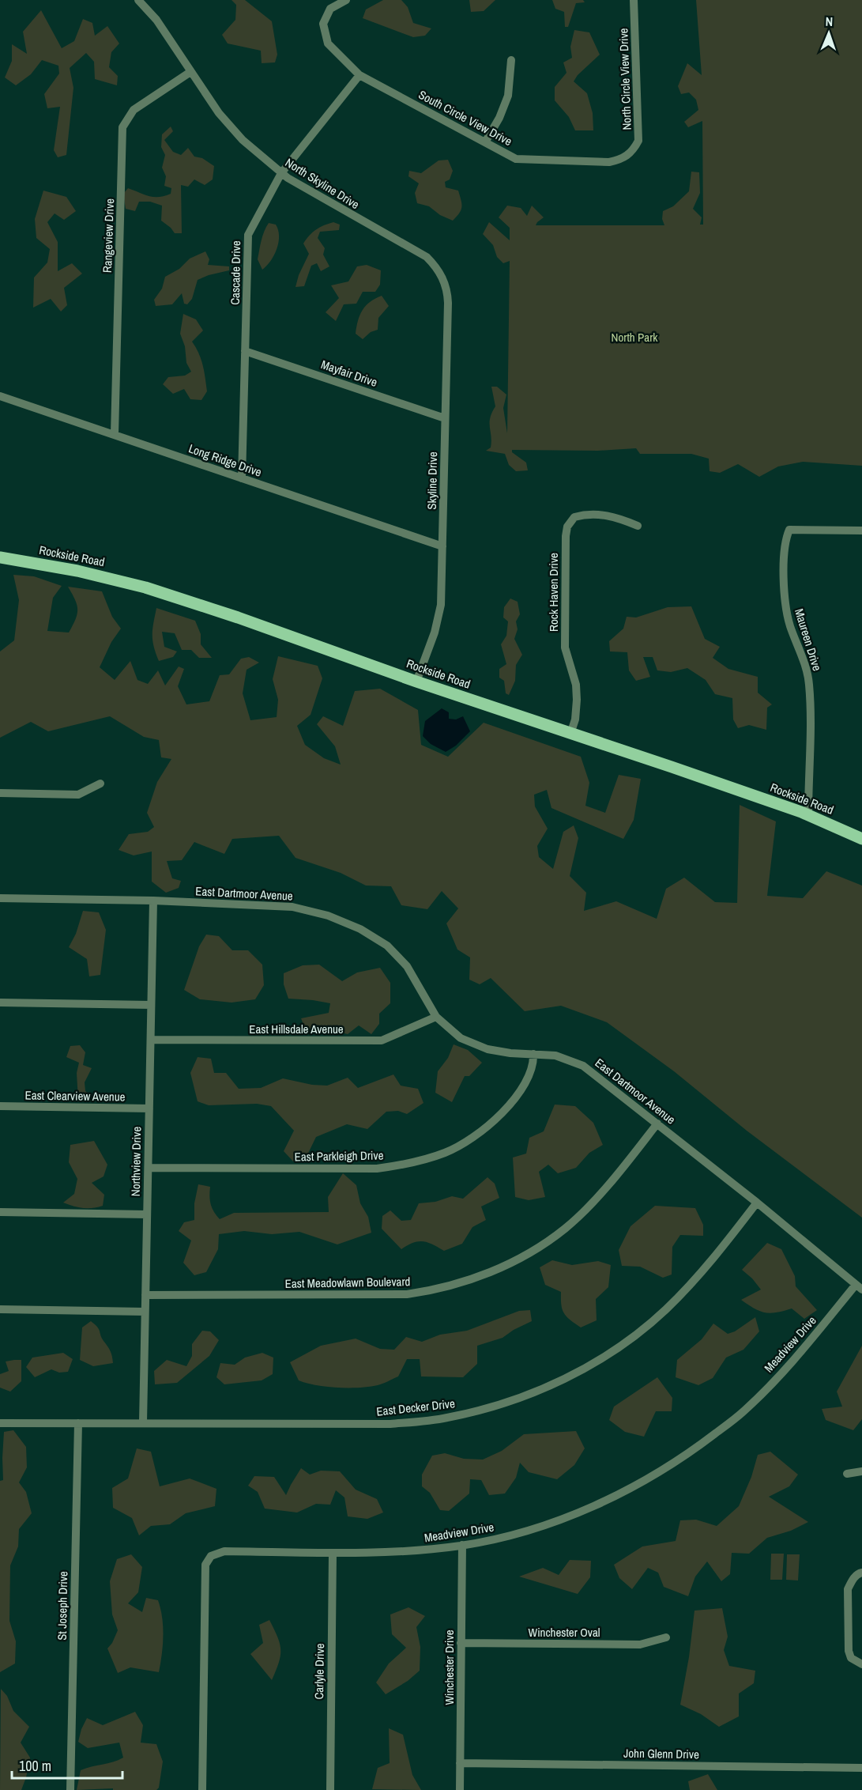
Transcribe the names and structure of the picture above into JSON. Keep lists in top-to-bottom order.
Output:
{
  "streets": {
    "main road": ["Rockside Road"],
    "street": [
      "North Circle View Drive",
      "South Circle View Drive",
      "North Skyline Drive",
      "Rangeview Drive",
      "Cascade Drive",
      "Mayfair Drive",
      "Long Ridge Drive",
      "Skyline Drive",
      "Rock Haven Drive",
      "Maureen Drive",
      "East Dartmoor Avenue",
      "East Hillsdale Avenue",
      "East Clearview Avenue",
      "East Parkleigh Drive",
      "Northview Drive",
      "East Meadowlawn Boulevard",
      "Meadview Drive",
      "East Decker Drive",
      "St Joseph Drive",
      "Winchester Oval",
      "Winchester Drive",
      "Carlyle Drive",
      "John Glenn Drive"
    ]
  },
  "crossings": [
    ["North Circle View Drive", "South Circle View Drive"],
    ["South Circle View Drive", "Cascade Drive"],
    ["North Skyline Drive", "Rangeview Drive"],
    ["North Skyline Drive", "Cascade Drive"],
    ["North Skyline Drive", "Skyline Drive"],
    ["Rangeview Drive", "Long Ridge Drive"],
    ["Cascade Drive", "Mayfair Drive"],
    ["Cascade Drive", "Long Ridge Drive"],
    ["Mayfair Drive", "Skyline Drive"],
    ["Long Ridge Drive", "Skyline Drive"],
    ["Skyline Drive", "Rockside Road"],
    ["Rockside Road", "Rock Haven Drive"],
    ["Rockside Road", "Maureen Drive"],
    ["East Dartmoor Avenue", "East Hillsdale Avenue"],
    ["East Dartmoor Avenue", "East Parkleigh Drive"],
    ["East Dartmoor Avenue", "Northview Drive"],
    ["East Dartmoor Avenue", "East Meadowlawn Boulevard"],
    ["East Dartmoor Avenue", "Meadview Drive"],
    ["East Dartmoor Avenue", "East Decker Drive"],
    ["East Hillsdale Avenue", "Northview Drive"],
    ["East Clearview Avenue", "Northview Drive"],
    ["East Parkleigh Drive", "Northview Drive"],
    ["Northview Drive", "East Meadowlawn Boulevard"],
    ["Northview Drive", "East Decker Drive"],
    ["Meadview Drive", "Winchester Drive"],
    ["Meadview Drive", "Carlyle Drive"],
    ["East Decker Drive", "St Joseph Drive"],
    ["Winchester Oval", "Winchester Drive"],
    ["Winchester Drive", "John Glenn Drive"]
  ],
  "parks": ["North Park"],
  "scale_bar": "100 m",
  "north": "top"
}
